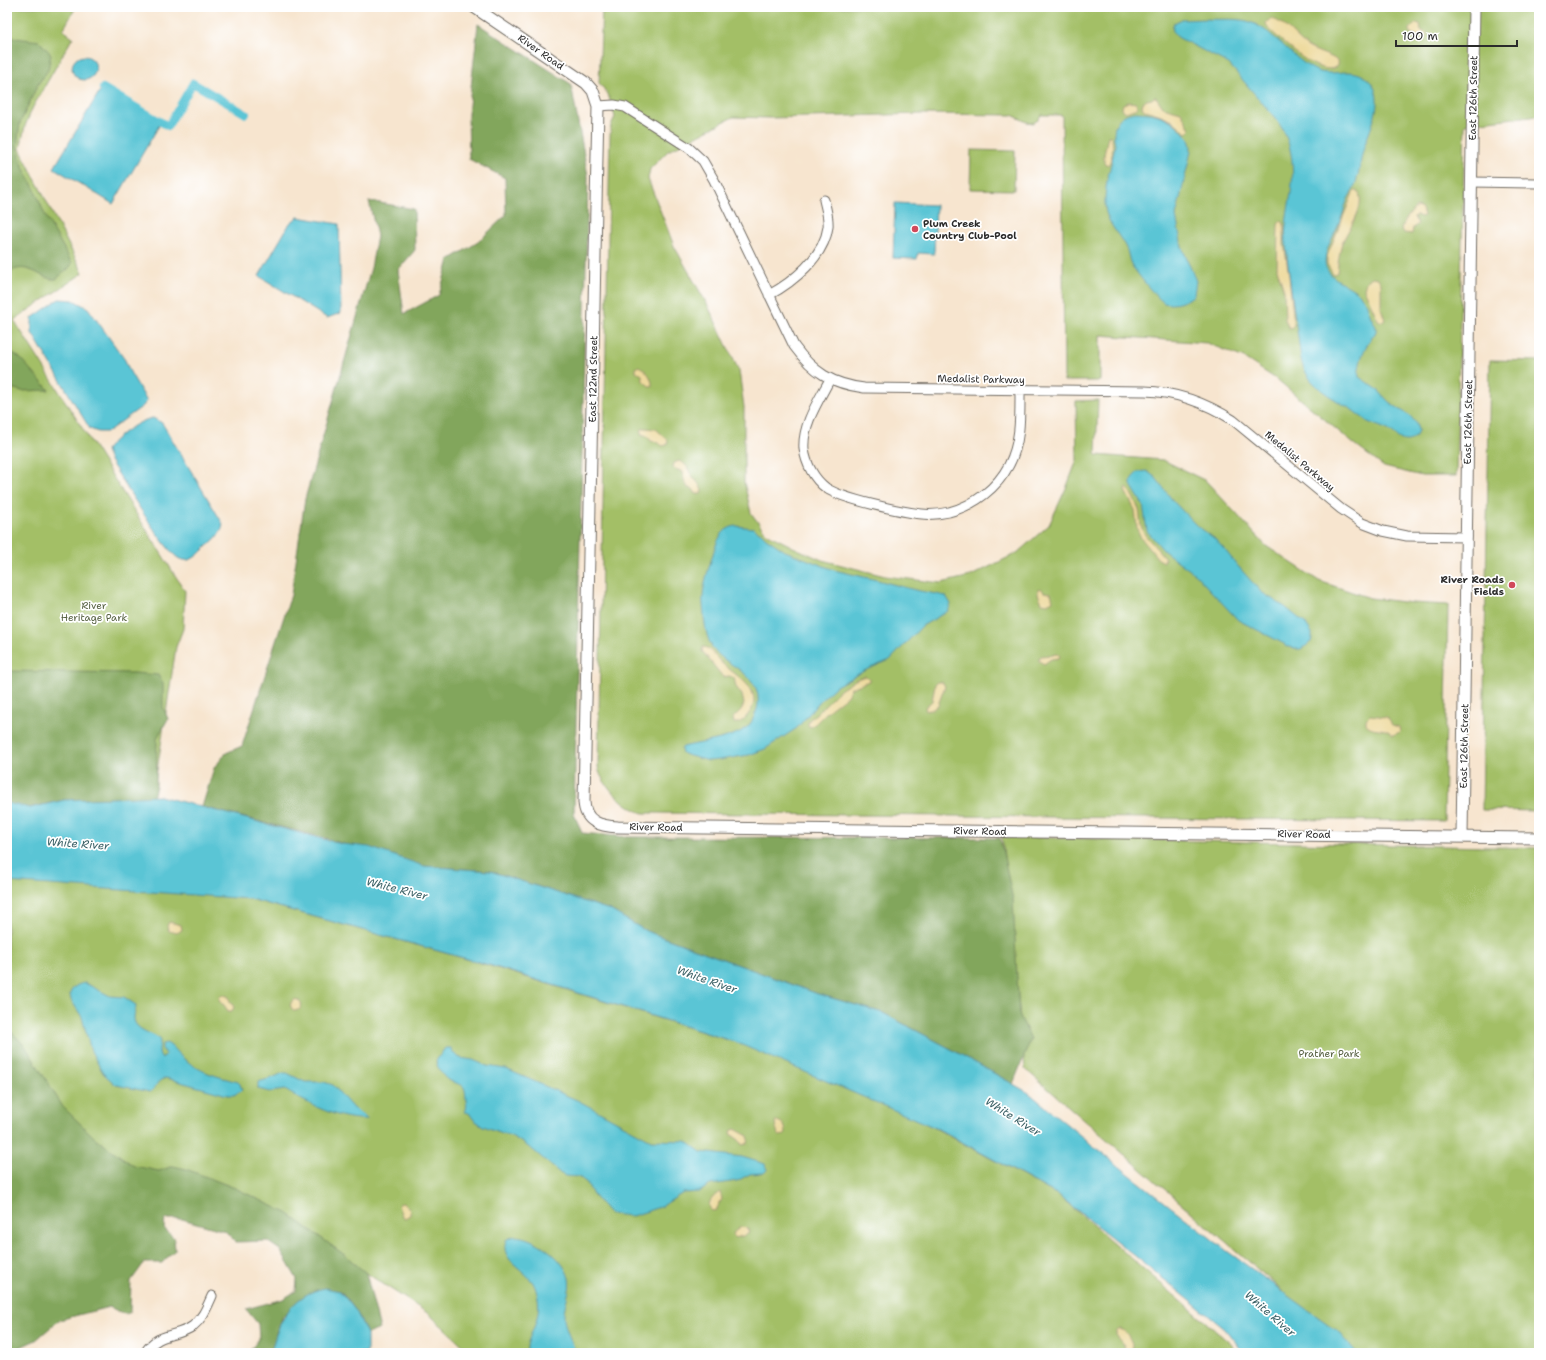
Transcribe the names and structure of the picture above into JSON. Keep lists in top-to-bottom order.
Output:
{
  "streets": {
    "street": [
      "River Road",
      "East 126th Street",
      "East 122nd Street",
      "Medalist Parkway"
    ]
  },
  "crossings": [
    ["River Road", "East 126th Street"],
    ["River Road", "East 122nd Street"],
    ["River Road", "Medalist Parkway"],
    ["East 126th Street", "Medalist Parkway"],
    ["East 122nd Street", "Medalist Parkway"]
  ],
  "water": ["White River"],
  "parks": ["River Heritage Park", "Prather Park"],
  "places": ["Plum Creek Country Club-Pool", "River Roads Fields"],
  "scale_bar": "100 m"
}
